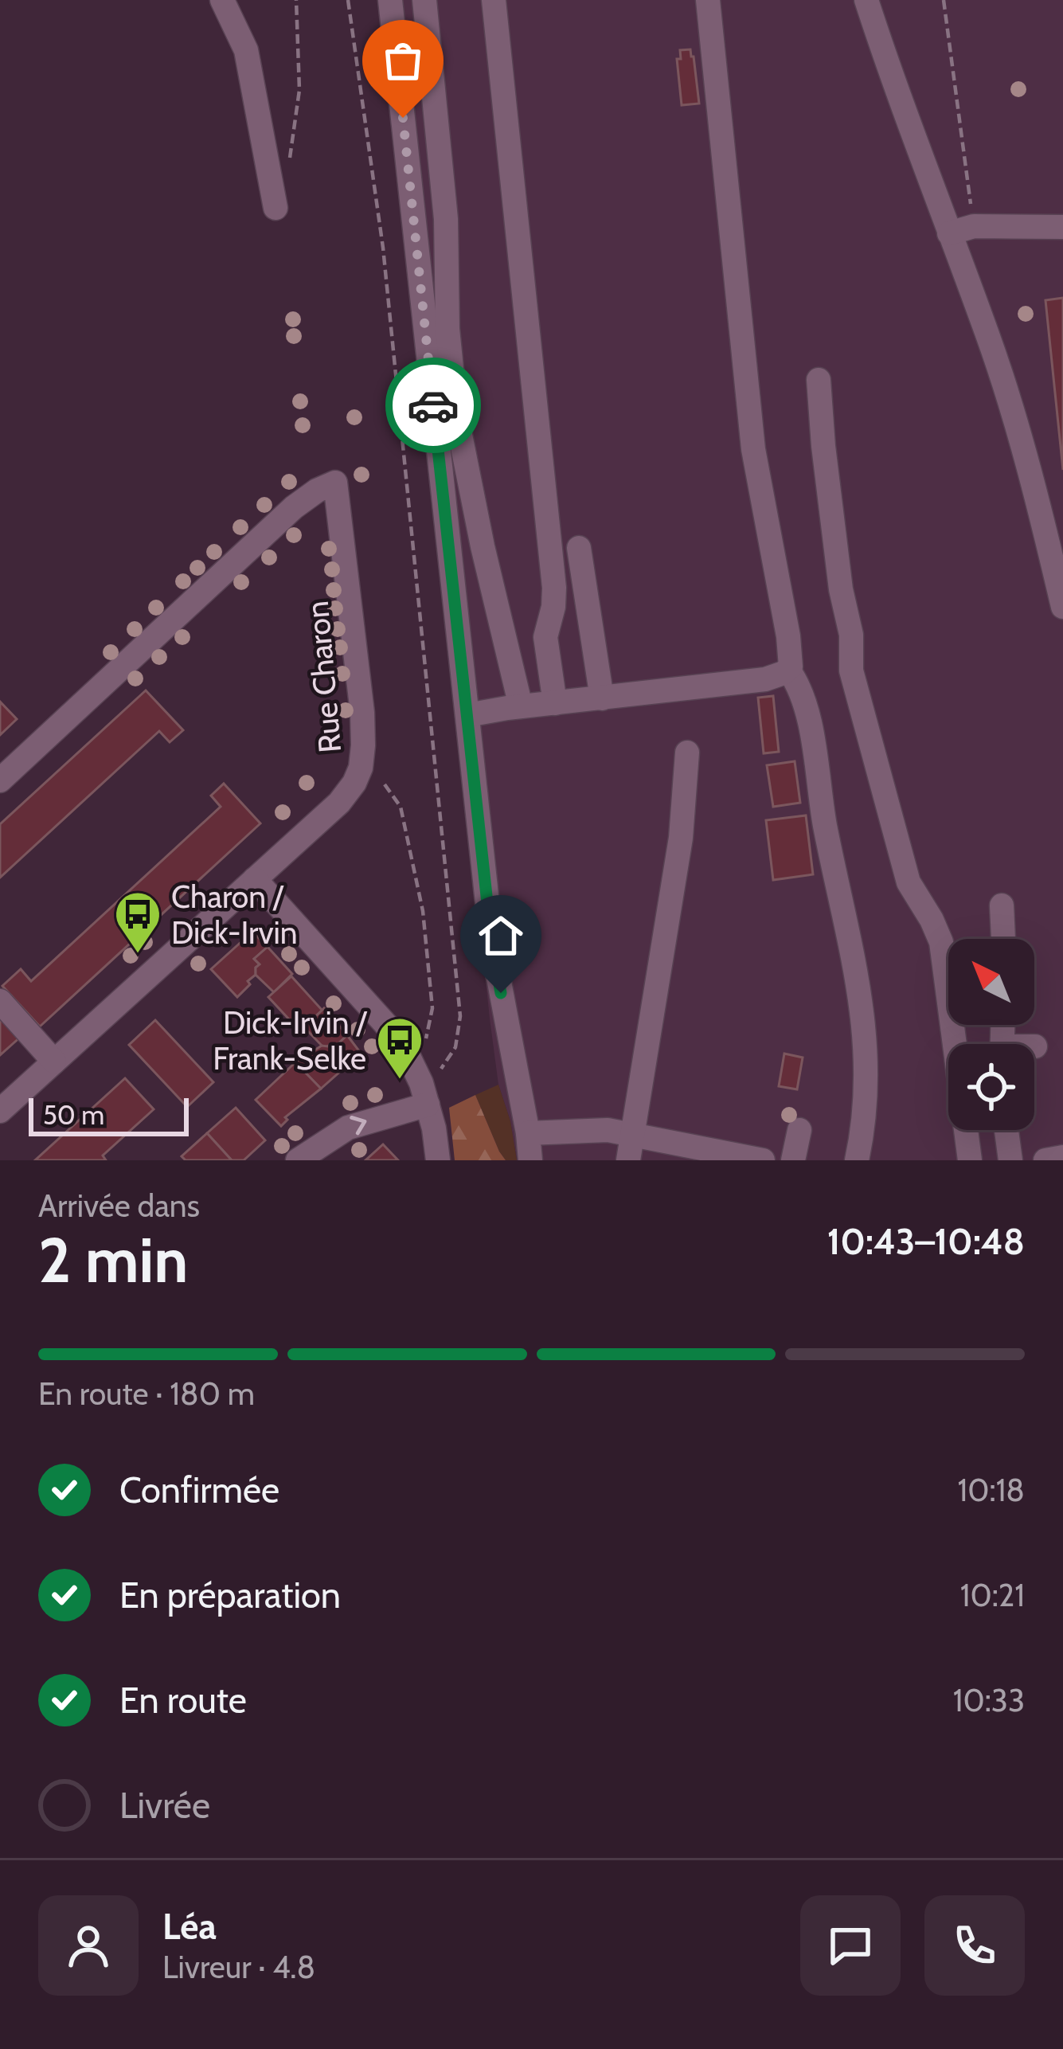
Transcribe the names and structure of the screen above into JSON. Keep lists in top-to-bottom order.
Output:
{
  "streets": {
    "street": ["Rue Charon"]
  },
  "places": {
    "bus stop": ["Charon / Dick-Irvin", "Dick-Irvin / Frank-Selke"]
  },
  "scale_bar": "50 m",
  "north": "top left",
  "page": {
    "scale": "50 m",
    "heading": ["2 min", "Arrivée dans", "10:43–10:48"],
    "panel": ["Léa", "Livreur · 4.8"],
    "bar": "En route · 180 m",
    "list": [
      ["Confirmée", "10:18"],
      ["En préparation", "10:21"],
      ["En route", "10:33"],
      "Livrée"
    ]
  }
}
